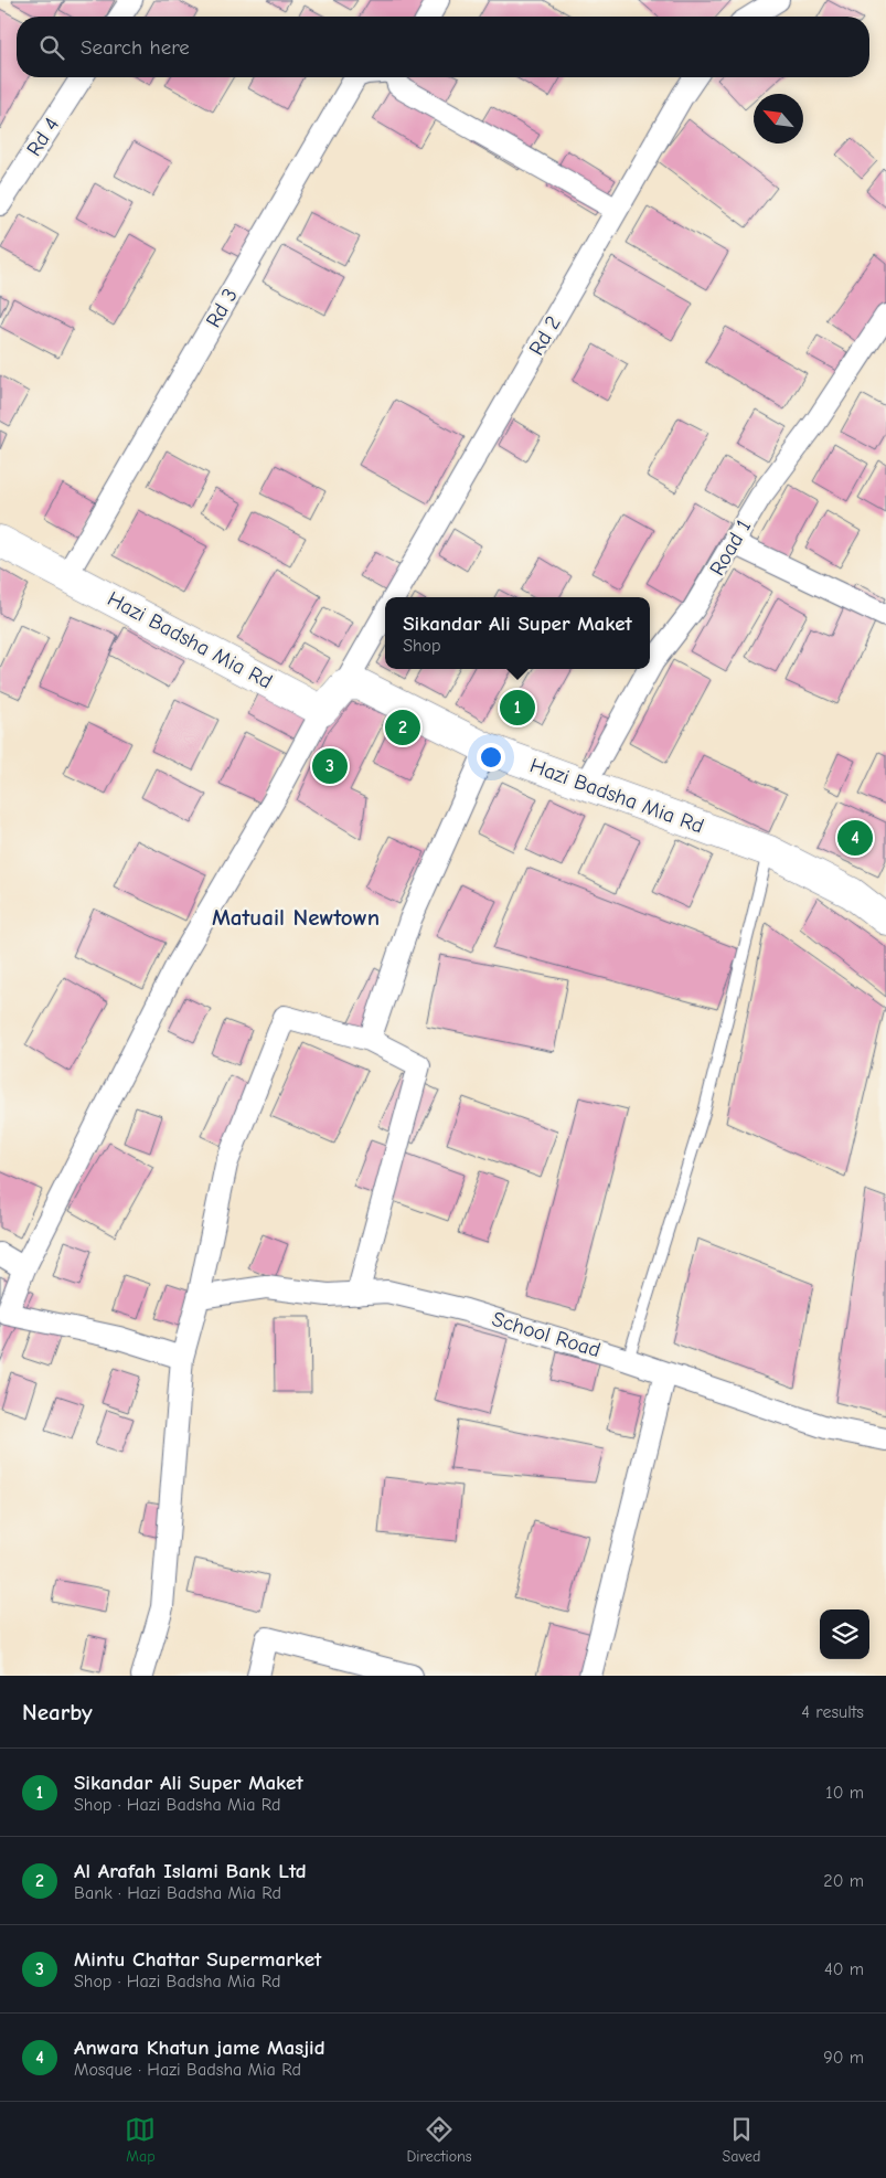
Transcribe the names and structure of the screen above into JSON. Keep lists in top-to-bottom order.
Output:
{
  "streets": {
    "main road": ["Hazi Badsha Mia Rd"],
    "street": [
      "Rd 4",
      "Rd 3",
      "Rd 2",
      "Road 1",
      "School Road"
    ]
  },
  "crossings": [
    ["Rd 3", "Hazi Badsha Mia Rd"],
    ["Road 1", "Hazi Badsha Mia Rd"]
  ],
  "districts": ["Matuail Newtown"],
  "north": "top left",
  "page": {
    "search": "Search here",
    "popup": ["Sikandar Ali Super Maket", "Shop"],
    "pins": [
      "1",
      "2",
      "3",
      "4"
    ],
    "heading": ["Nearby", "4 results"],
    "list": [
      {
        "mark": "1",
        "name": "Sikandar Ali Super Maket",
        "note": "Shop · Hazi Badsha Mia Rd",
        "value": "10 m"
      },
      {
        "mark": "2",
        "name": "Al Arafah Islami Bank Ltd",
        "note": "Bank · Hazi Badsha Mia Rd",
        "value": "20 m"
      },
      {
        "mark": "3",
        "name": "Mintu Chattar Supermarket",
        "note": "Shop · Hazi Badsha Mia Rd",
        "value": "40 m"
      },
      {
        "mark": "4",
        "name": "Anwara Khatun jame Masjid",
        "note": "Mosque · Hazi Badsha Mia Rd",
        "value": "90 m"
      }
    ],
    "nav": ["Map", "Directions", "Saved"]
  }
}
